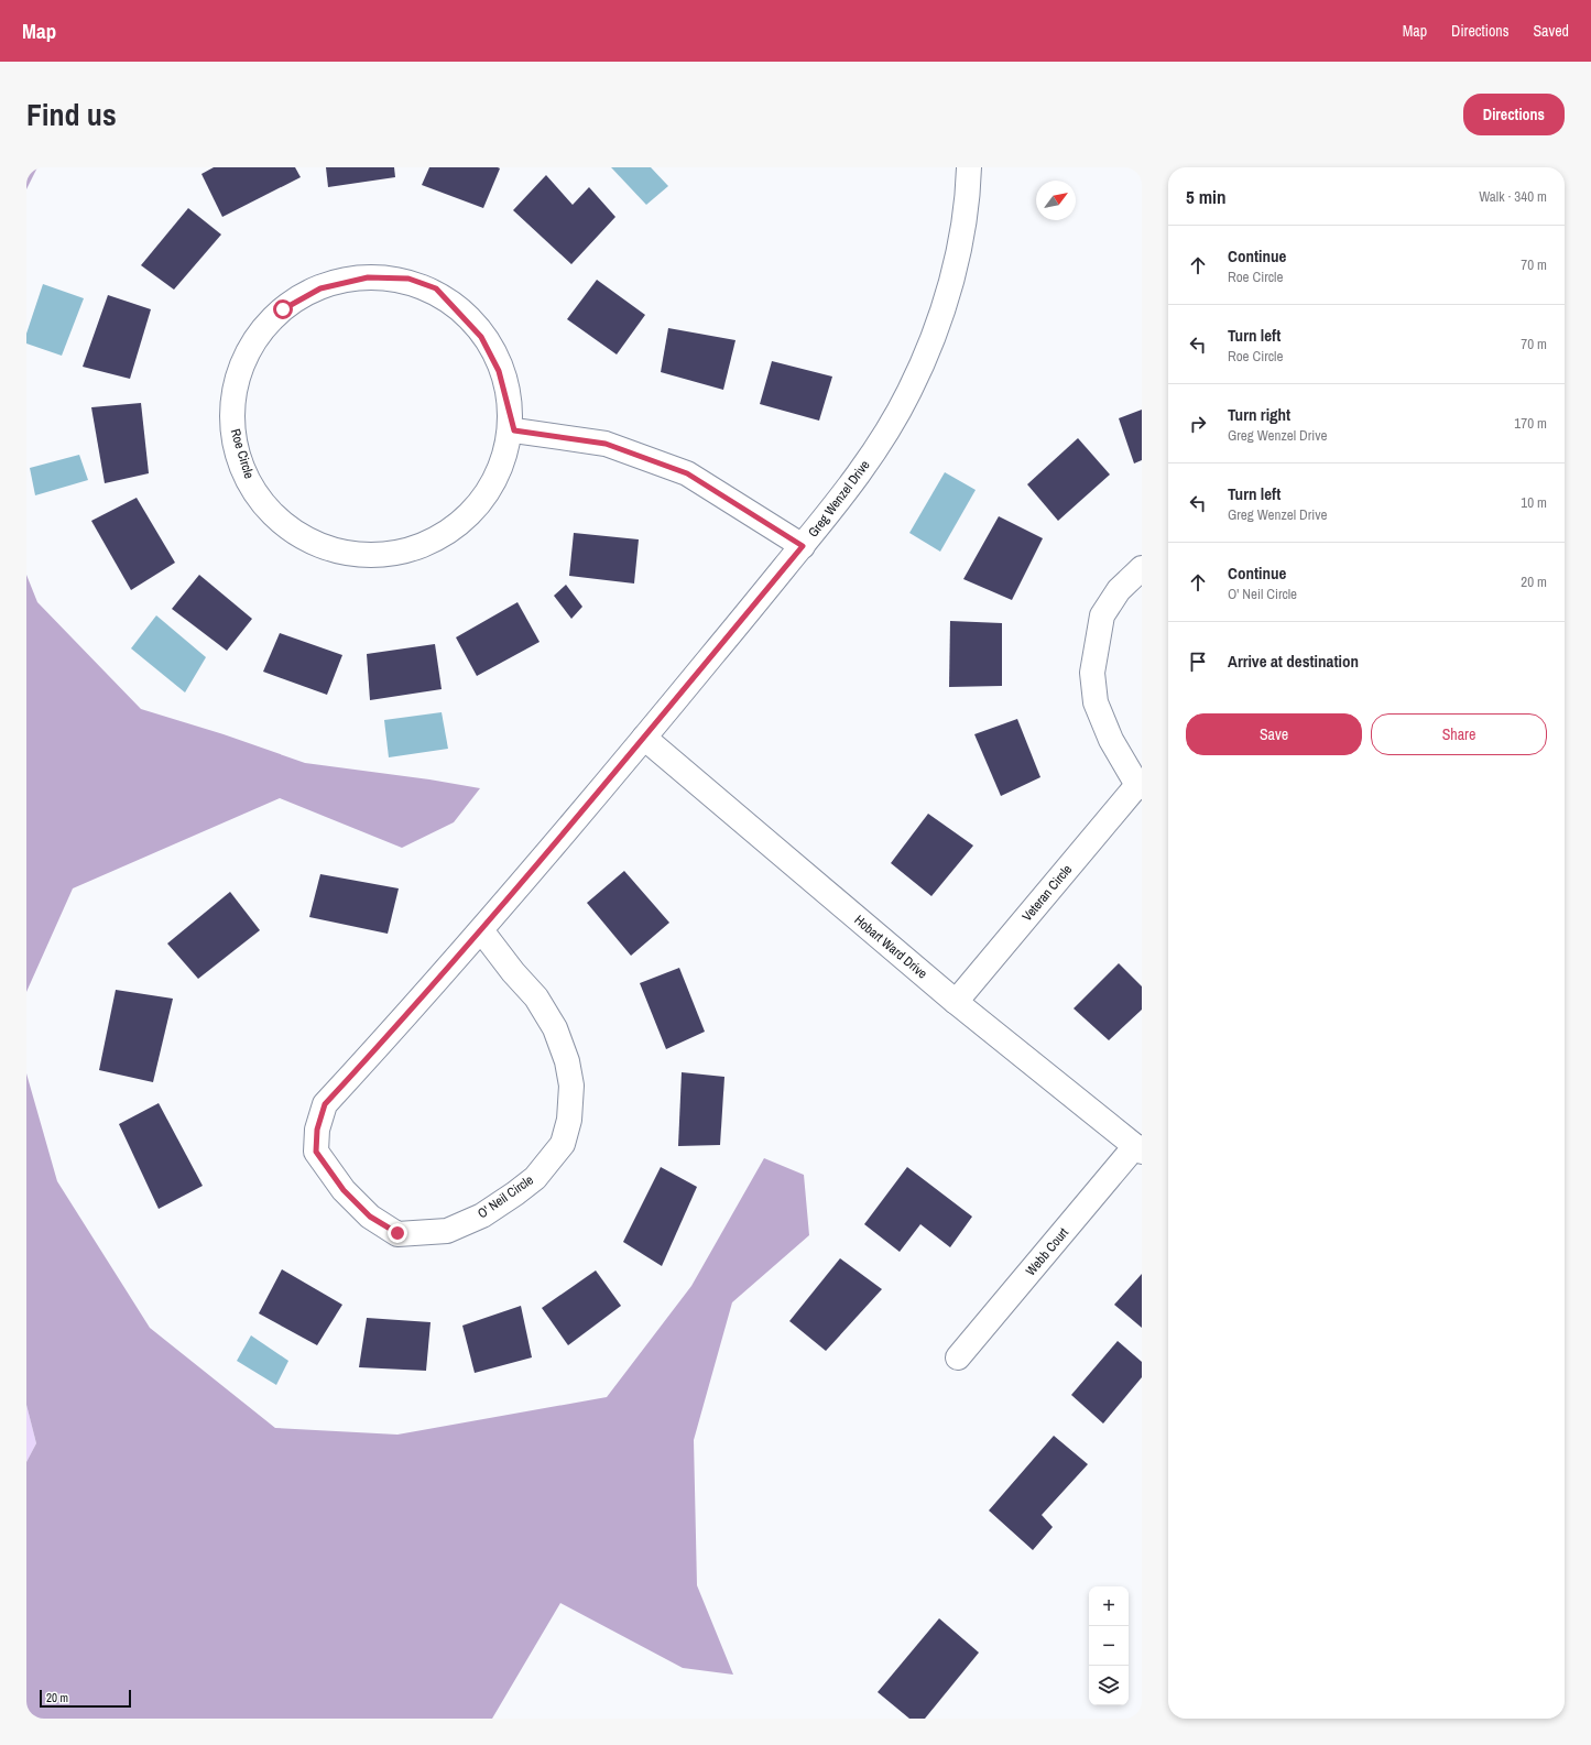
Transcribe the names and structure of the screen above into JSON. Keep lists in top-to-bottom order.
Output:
{
  "streets": {
    "street": [
      "Roe Circle",
      "Greg Wenzel Drive",
      "Veteran Circle",
      "Hobart Ward Drive",
      "O' Neil Circle",
      "Webb Court"
    ]
  },
  "crossings": [
    ["Greg Wenzel Drive", "Hobart Ward Drive"],
    ["Greg Wenzel Drive", "O' Neil Circle"],
    ["Veteran Circle", "Hobart Ward Drive"],
    ["Hobart Ward Drive", "Webb Court"]
  ],
  "scale_bar": "20 m",
  "north": "top right",
  "page": {
    "header": "Map",
    "nav": ["Map", "Directions", "Saved"],
    "title": "Find us",
    "buttons": [
      "Directions",
      ["Save", "Share"]
    ],
    "heading": ["5 min", "Walk · 340 m"],
    "list": [
      ["Continue", "Roe Circle", "70 m"],
      ["Turn left", "Roe Circle", "70 m"],
      ["Turn right", "Greg Wenzel Drive", "170 m"],
      ["Turn left", "Greg Wenzel Drive", "10 m"],
      ["Continue", "O' Neil Circle", "20 m"],
      "Arrive at destination"
    ],
    "map_buttons": ["+", "−"],
    "scale": "20 m"
  }
}
